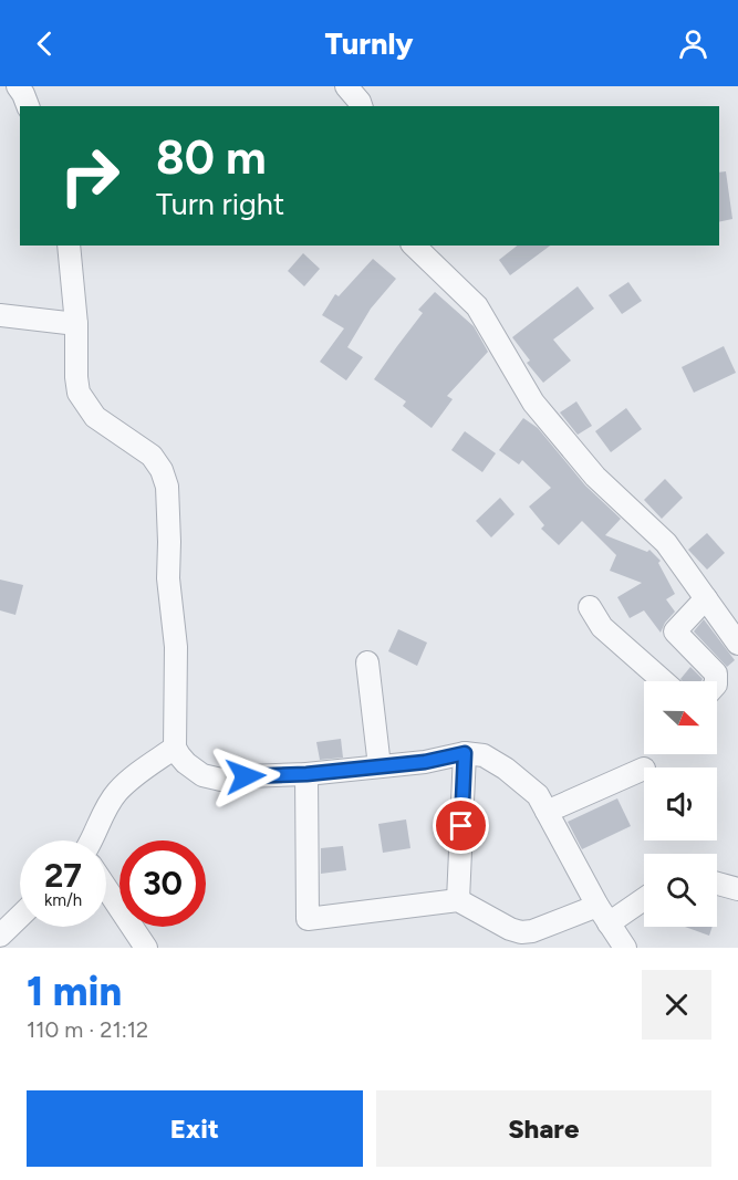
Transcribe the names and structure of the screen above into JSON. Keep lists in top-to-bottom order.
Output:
{
  "north": "right",
  "page": {
    "header": "Turnly",
    "turn": ["80 m", "Turn right"],
    "speed": "27 km/h",
    "limit": "30",
    "heading": ["1 min", "110 m · 21:12"],
    "buttons": ["Exit", "Share"]
  }
}
